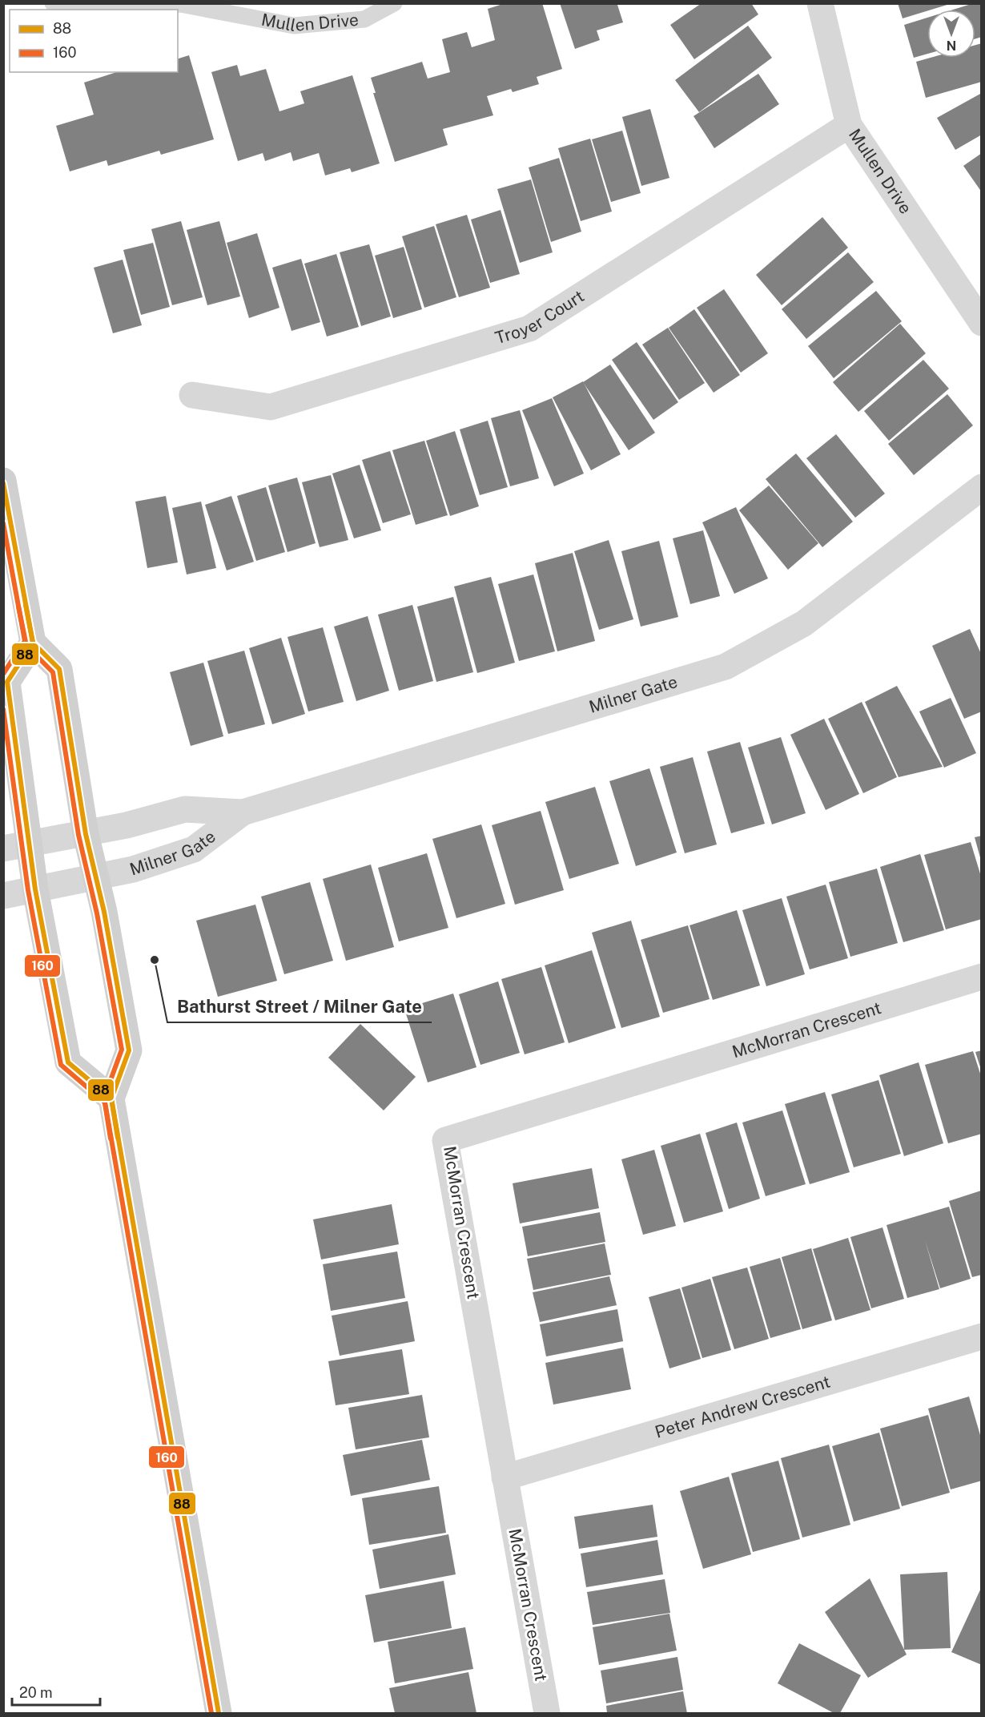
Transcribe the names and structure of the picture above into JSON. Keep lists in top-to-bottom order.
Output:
{
  "streets": {
    "street": [
      "Mullen Drive",
      "Troyer Court",
      "Milner Gate",
      "McMorran Crescent",
      "Peter Andrew Crescent"
    ]
  },
  "crossings": [
    ["Mullen Drive", "Troyer Court"],
    ["McMorran Crescent", "Peter Andrew Crescent"]
  ],
  "places": ["Bathurst Street / Milner Gate"],
  "lines": ["transit line 88", "transit line 160"],
  "legend": ["88", "160"],
  "scale_bar": "20 m",
  "north": "bottom"
}
